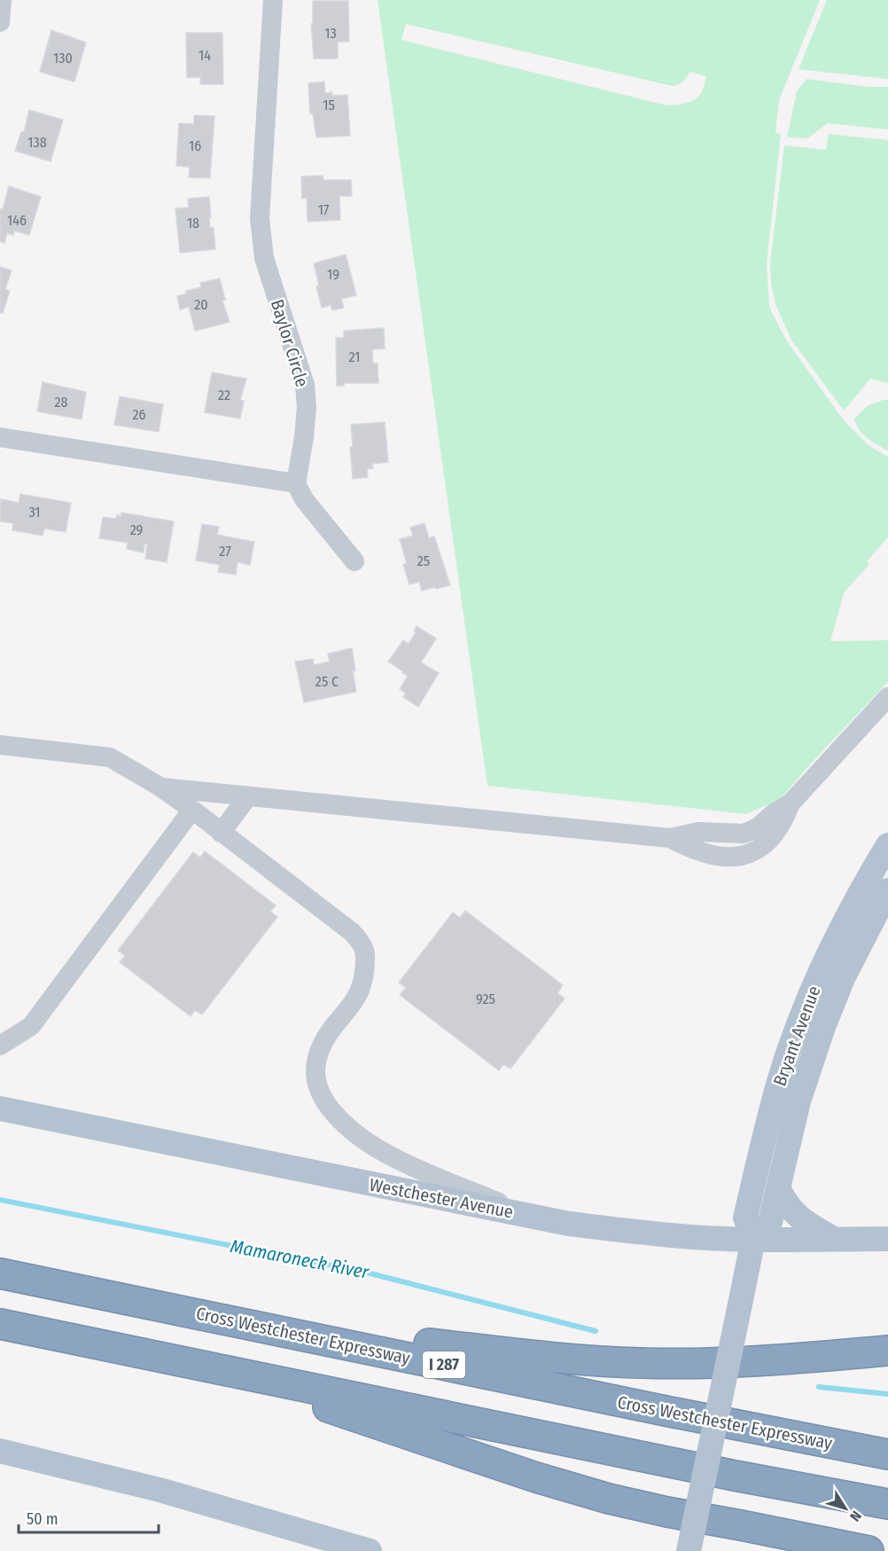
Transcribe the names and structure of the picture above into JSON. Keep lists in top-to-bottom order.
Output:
{
  "streets": {
    "highway": ["Cross Westchester Expressway", "I 287"],
    "main road": ["Bryant Avenue", "Westchester Avenue"],
    "street": ["Baylor Circle"]
  },
  "crossings": [
    ["Bryant Avenue", "Westchester Avenue"]
  ],
  "water": ["Mamaroneck River"],
  "house_numbers": [
    "13",
    "14",
    "130",
    "15",
    "138",
    "16",
    "17",
    "146",
    "18",
    "19",
    "20",
    "21",
    "22",
    "28",
    "26",
    "31",
    "29",
    "27",
    "25",
    "25 C",
    "925"
  ],
  "scale_bar": "50 m",
  "north": "bottom right"
}
